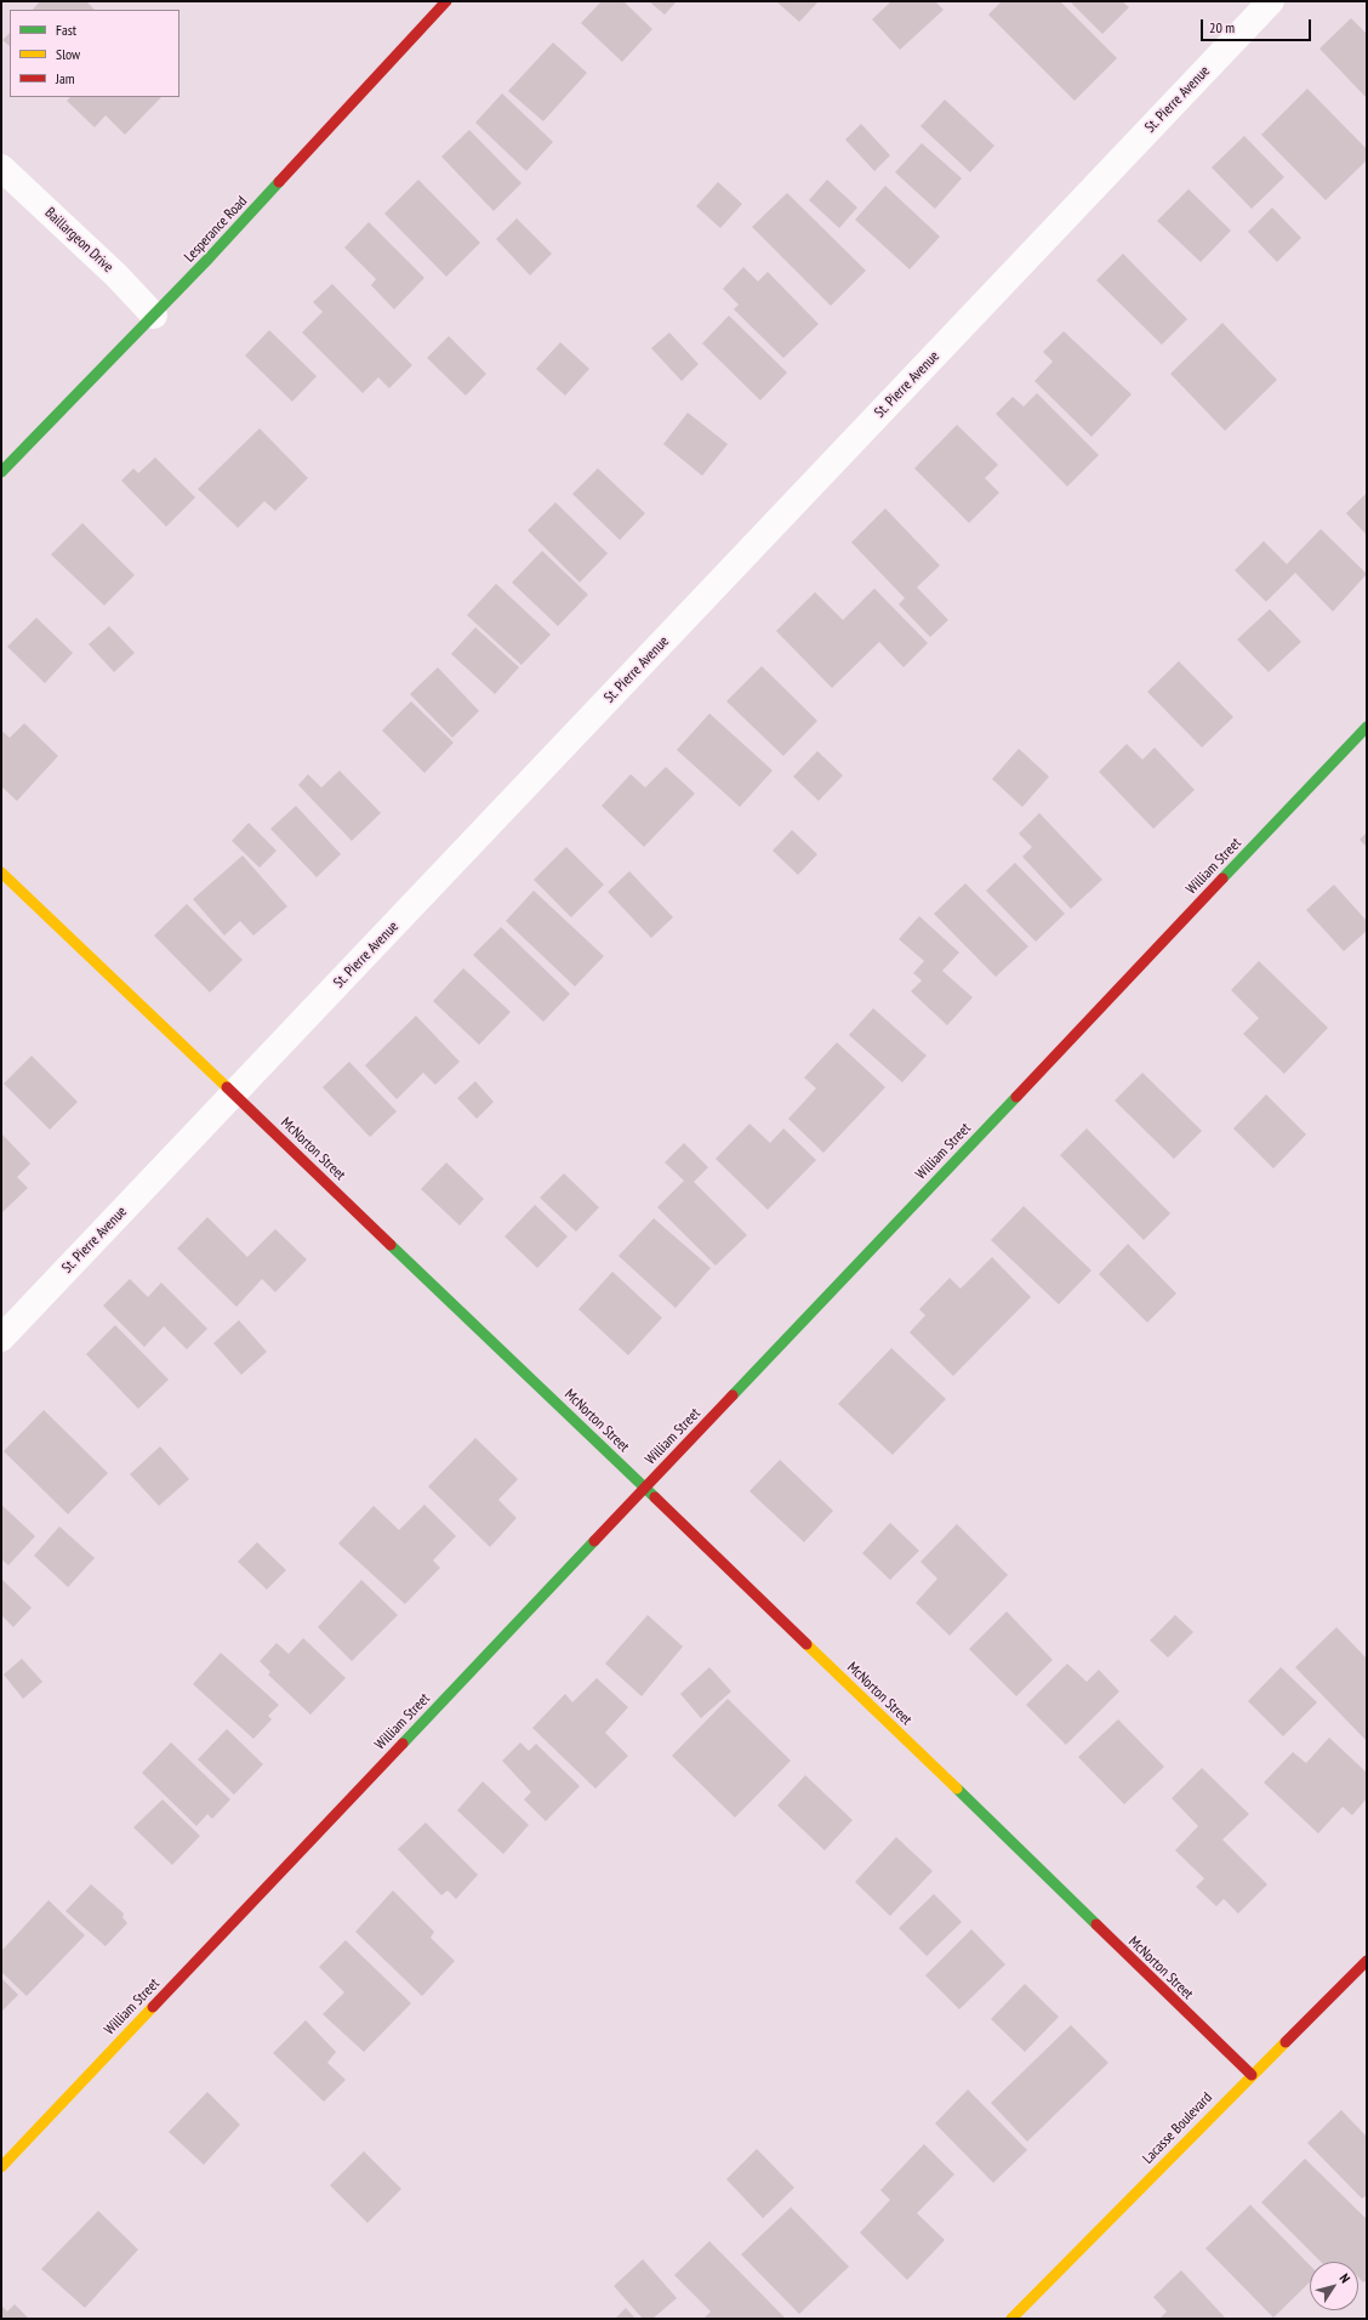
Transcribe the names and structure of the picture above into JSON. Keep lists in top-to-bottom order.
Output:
{
  "streets": {
    "street": [
      "St. Pierre Avenue",
      "Lesperance Road",
      "Baillargeon Drive",
      "William Street",
      "McNorton Street",
      "Lacasse Boulevard"
    ]
  },
  "crossings": [
    ["St. Pierre Avenue", "McNorton Street"],
    ["Lesperance Road", "Baillargeon Drive"],
    ["William Street", "McNorton Street"],
    ["McNorton Street", "Lacasse Boulevard"]
  ],
  "legend": ["Fast", "Slow", "Jam"],
  "scale_bar": "20 m",
  "north": "top right"
}
